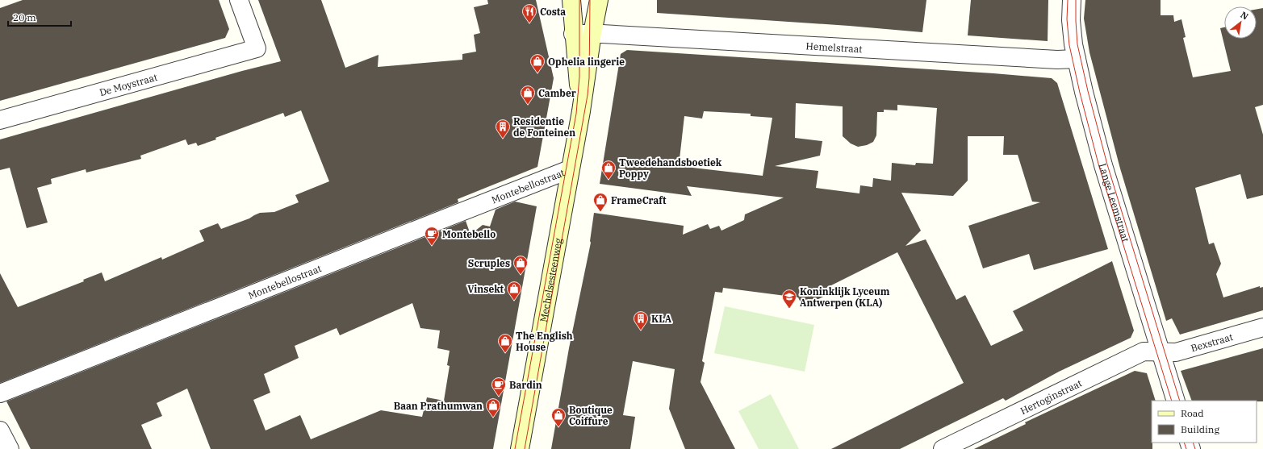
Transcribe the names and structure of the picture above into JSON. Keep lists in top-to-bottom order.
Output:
{
  "streets": {
    "main road": ["Mechelsesteenweg"],
    "street": [
      "Hemelstraat",
      "De Moystraat",
      "Montebellostraat",
      "Lange Leemstraat",
      "Bexstraat",
      "Hertoginstraat"
    ]
  },
  "crossings": [
    ["Hemelstraat", "Lange Leemstraat"],
    ["Hemelstraat", "Mechelsesteenweg"],
    ["Montebellostraat", "Mechelsesteenweg"],
    ["Lange Leemstraat", "Bexstraat"],
    ["Lange Leemstraat", "Hertoginstraat"],
    ["Bexstraat", "Hertoginstraat"]
  ],
  "places": {
    "restaurant": ["Costa"],
    "shop": [
      "Ophelia lingerie",
      "Camber",
      "Tweedehandsboetiek Poppy",
      "FrameCraft",
      "Scruples",
      "Vinsekt",
      "The English House",
      "Baan Prathumwan",
      "Boutique Coiffure"
    ],
    "building": ["Residentie de Fonteinen", "KLA"],
    "cafe": ["Montebello", "Bardin"],
    "school or university": ["Koninklijk Lyceum Antwerpen (KLA)"]
  },
  "legend": ["Road", "Building"],
  "scale_bar": "20 m",
  "north": "top right"
}
